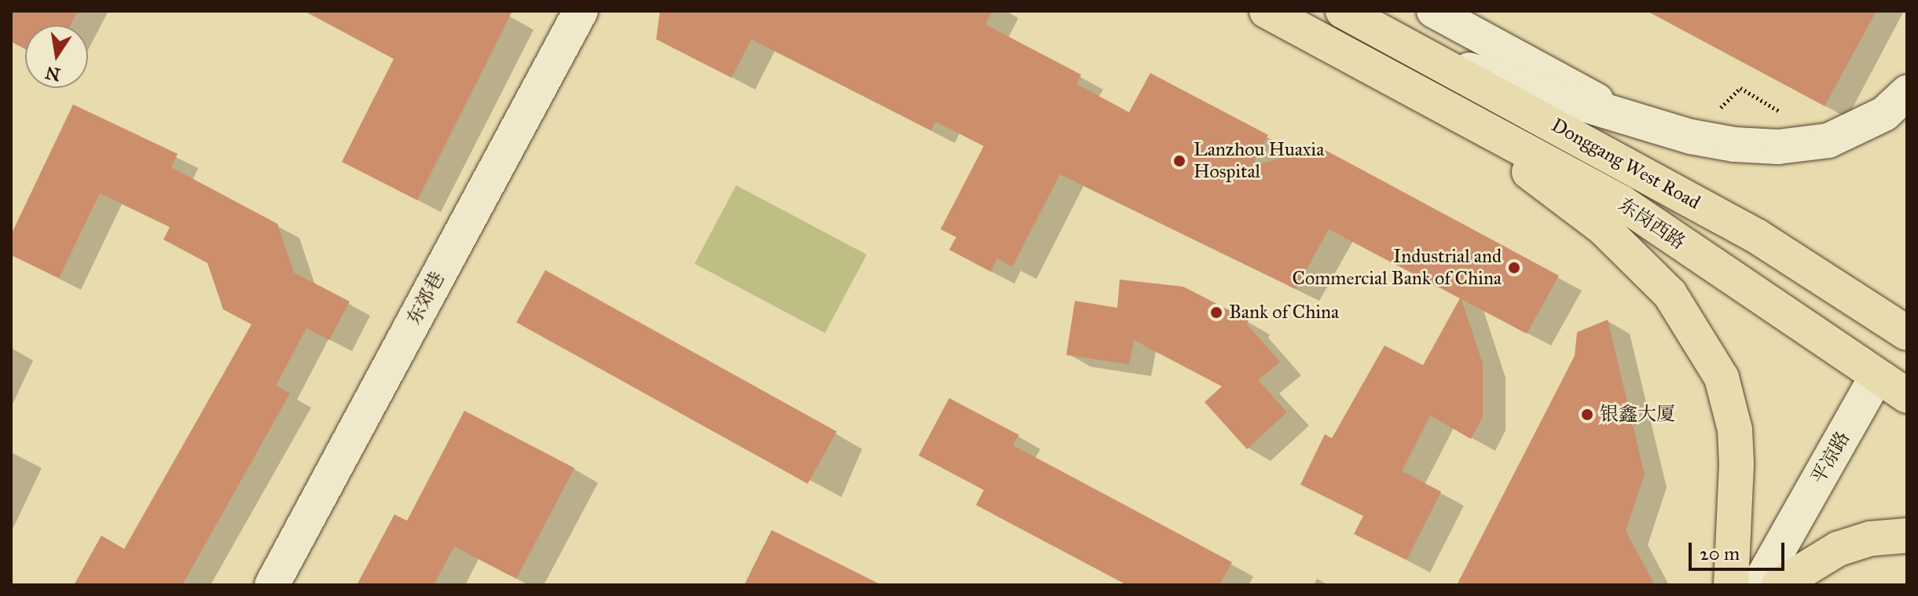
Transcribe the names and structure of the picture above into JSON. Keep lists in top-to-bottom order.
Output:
{
  "streets": {
    "main road": ["Donggang West Road", "东岗西路", "平凉路"],
    "street": ["东郊巷"]
  },
  "crossings": [
    ["Donggang West Road", "平凉路"],
    ["东岗西路", "平凉路"]
  ],
  "places": [
    "Lanzhou Huaxia Hospital",
    "Industrial and Commercial Bank of China",
    "Bank of China",
    "银鑫大厦"
  ],
  "scale_bar": "20 m",
  "north": "bottom"
}
